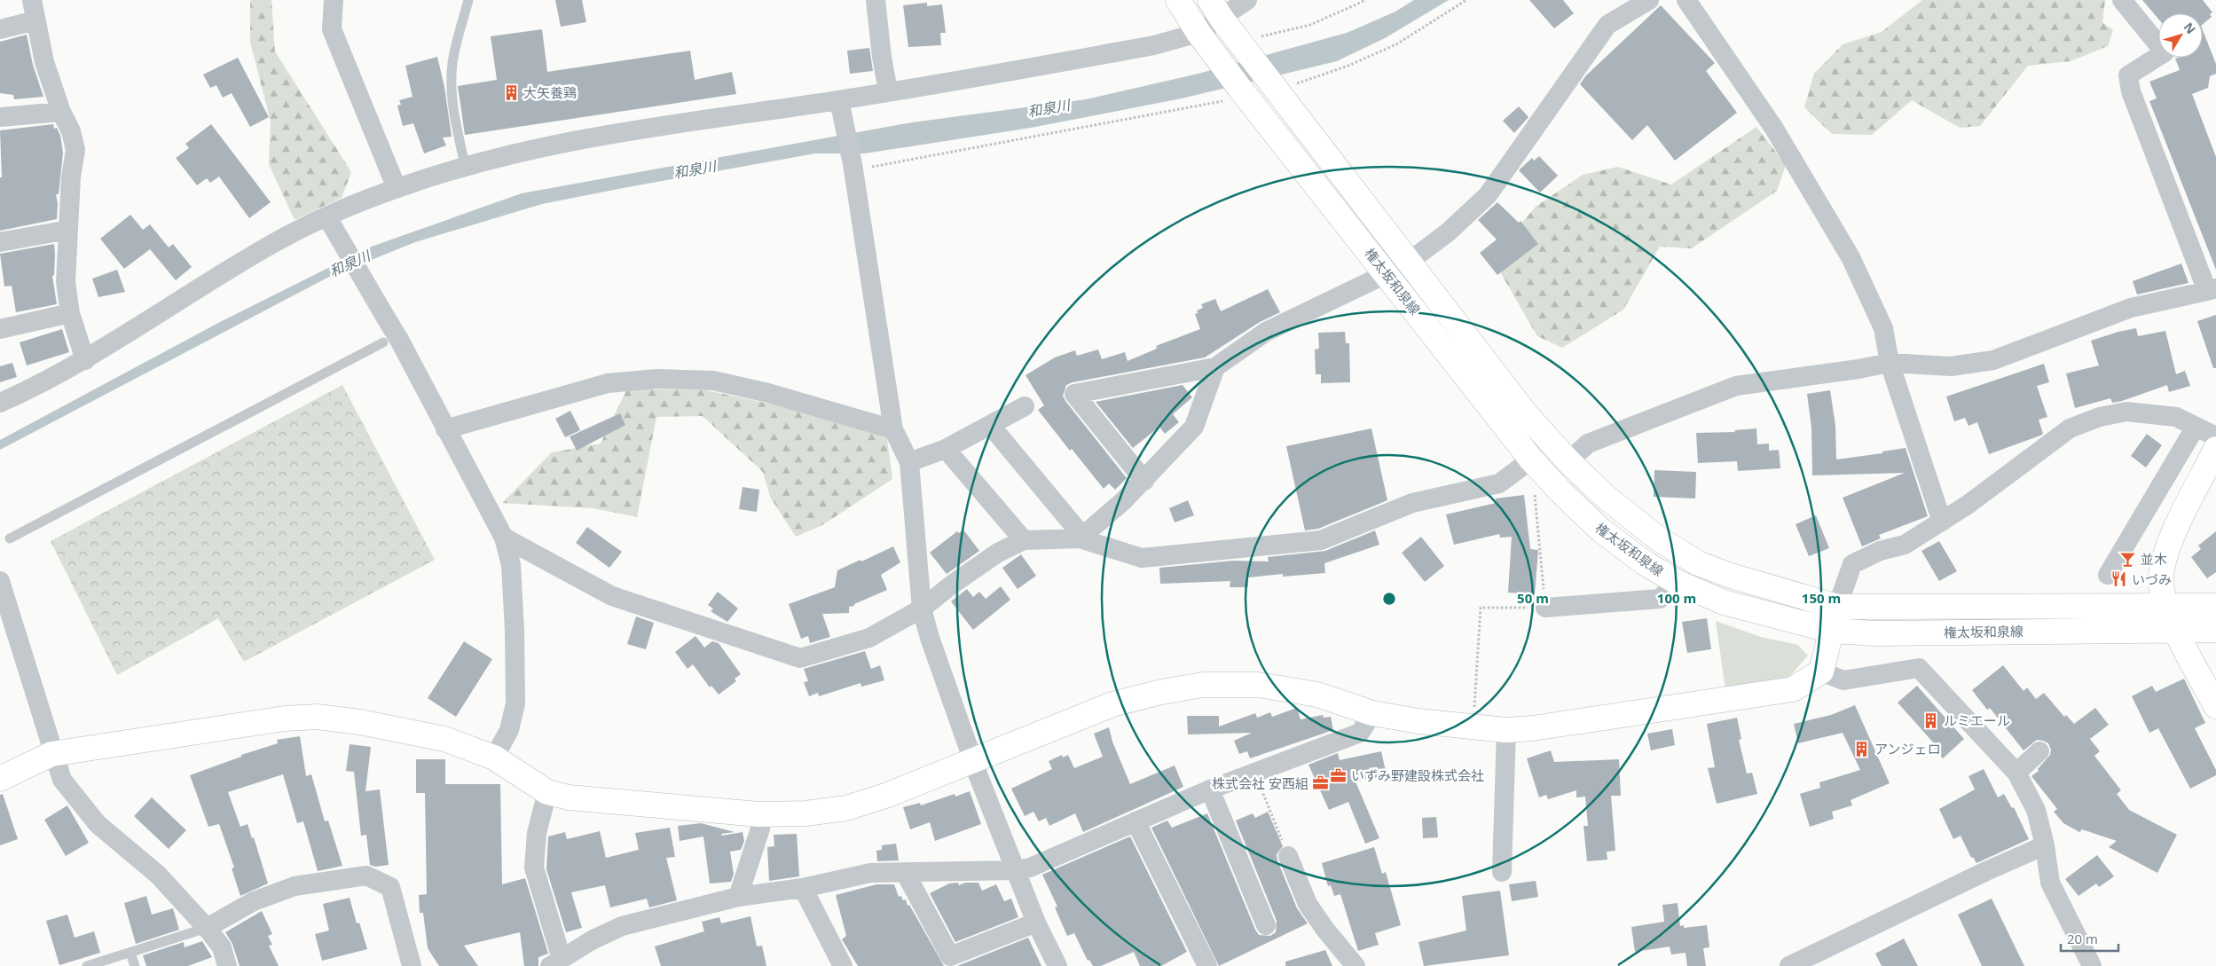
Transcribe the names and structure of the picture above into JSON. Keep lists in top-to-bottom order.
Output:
{
  "streets": {
    "street": ["権太坂和泉線"]
  },
  "water": ["和泉川"],
  "places": {
    "building": ["大矢養鶏", "ルミエール", "アンジェロ"],
    "bar": ["並木"],
    "restaurant": ["いづみ"],
    "office": ["いずみ野建設株式会社", "株式会社 安西組"]
  },
  "scale_bar": "20 m",
  "north": "top right",
  "rings": ["50 m", "100 m", "150 m"]
}
